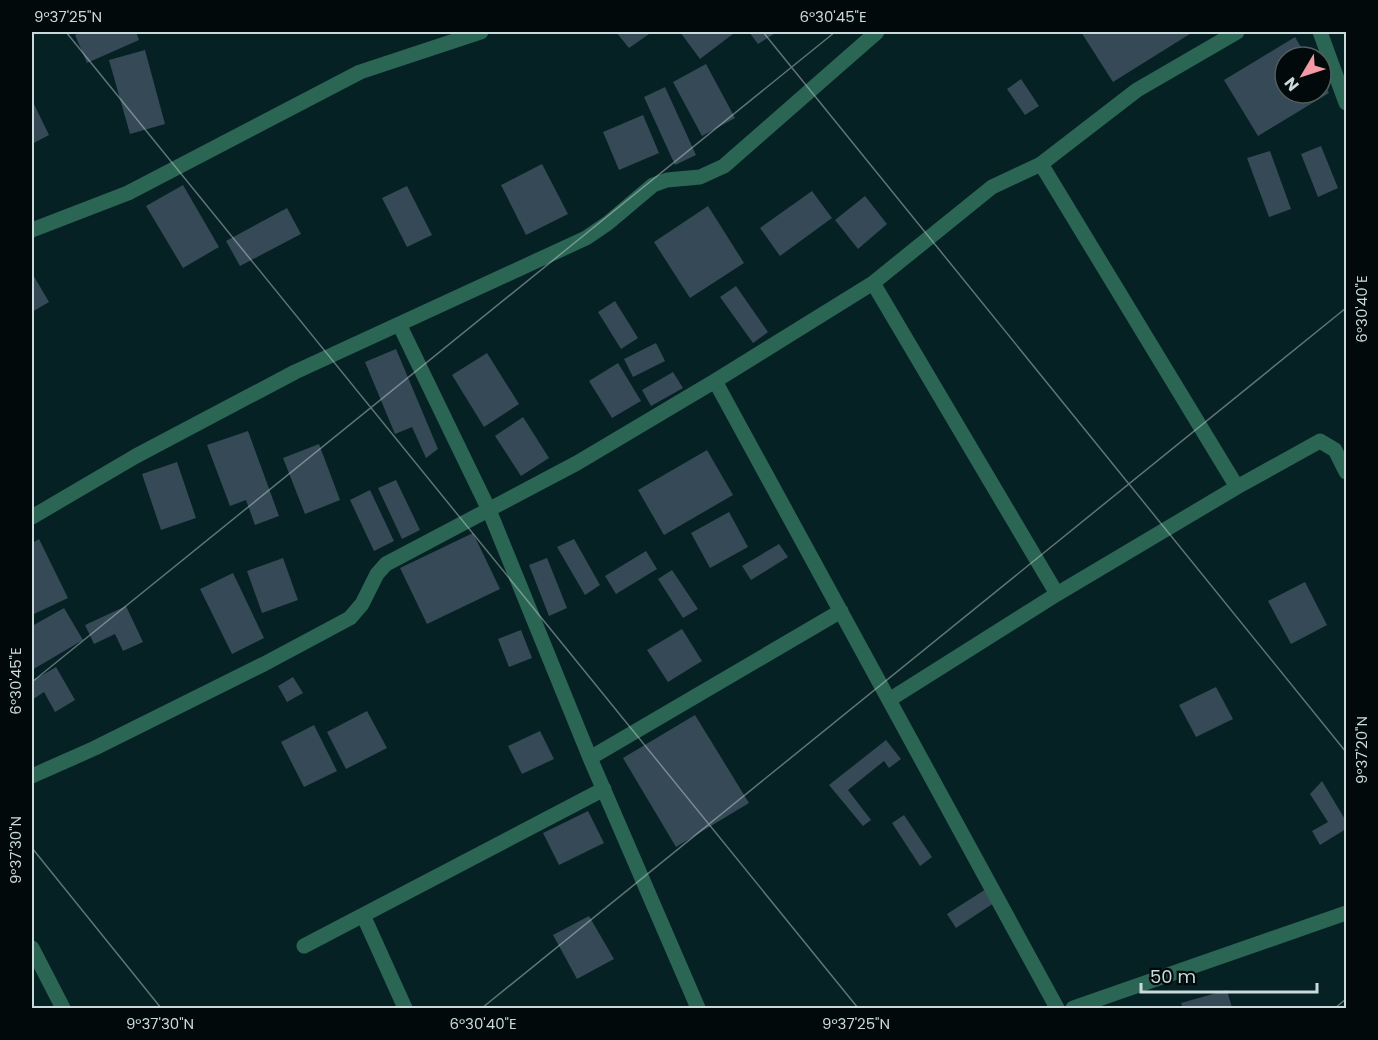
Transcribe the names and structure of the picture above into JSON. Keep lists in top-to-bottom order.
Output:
{
  "scale_bar": "50 m",
  "north": "bottom left",
  "coordinates": [
    "9°37'25\"N",
    "6°30'45\"E",
    "6°30'40\"E",
    "9°37'20\"N",
    "9°37'30\"N"
  ]
}
